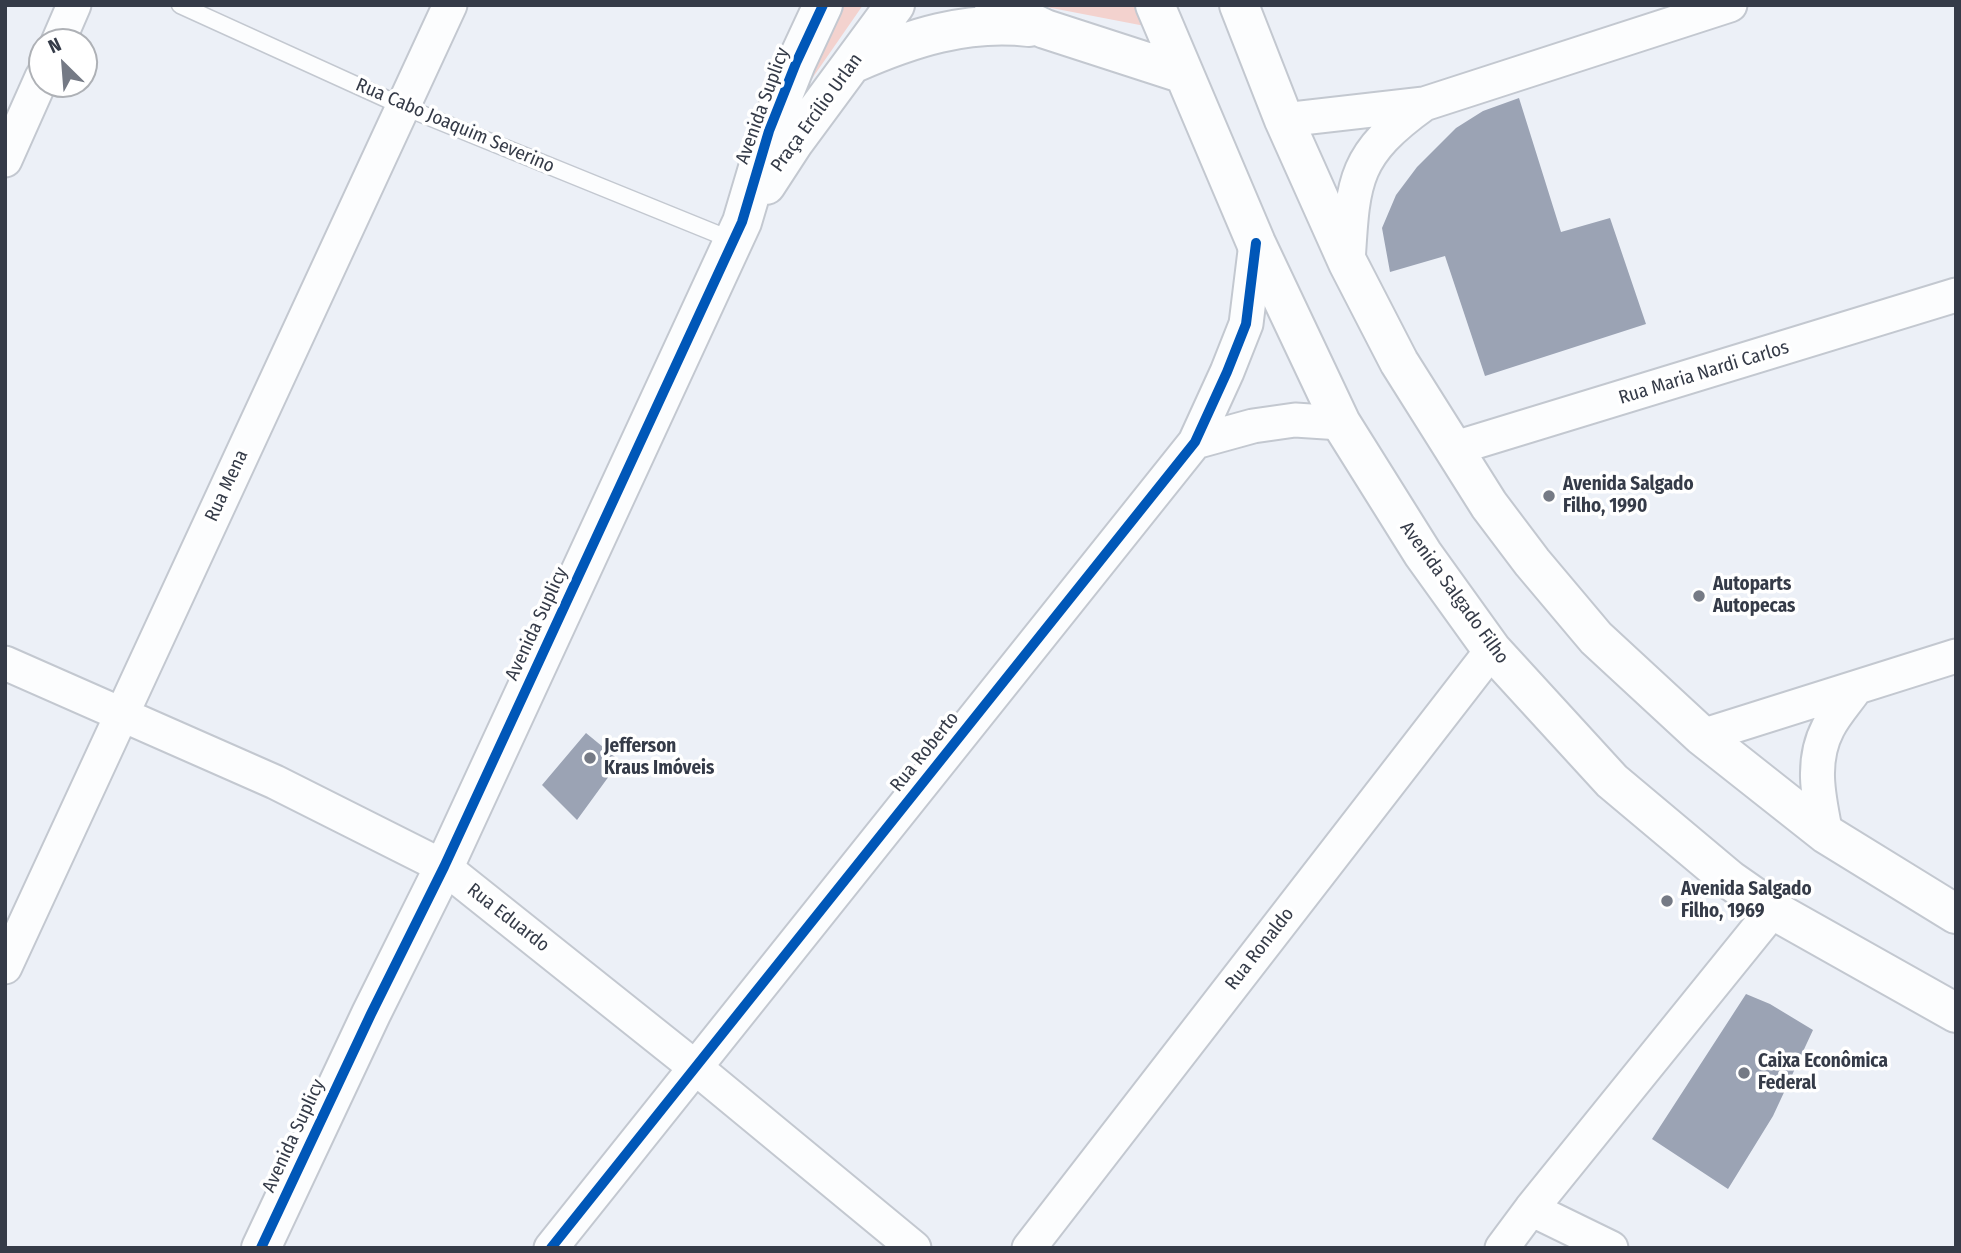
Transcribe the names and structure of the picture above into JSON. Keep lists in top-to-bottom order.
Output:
{
  "streets": {
    "main road": ["Avenida Suplicy", "Praça Ercílio Urlan", "Avenida Salgado Filho"],
    "street": [
      "Rua Maria Nardi Carlos",
      "Rua Mena",
      "Rua Roberto",
      "Rua Eduardo",
      "Rua Ronaldo"
    ],
    "lane": ["Rua Cabo Joaquim Severino"]
  },
  "crossings": [
    ["Avenida Suplicy", "Praça Ercílio Urlan"],
    ["Avenida Suplicy", "Rua Cabo Joaquim Severino"],
    ["Avenida Suplicy", "Rua Eduardo"],
    ["Praça Ercílio Urlan", "Rua Cabo Joaquim Severino"],
    ["Rua Cabo Joaquim Severino", "Rua Mena"],
    ["Rua Mena", "Rua Eduardo"],
    ["Avenida Salgado Filho", "Rua Roberto"],
    ["Avenida Salgado Filho", "Rua Ronaldo"],
    ["Rua Roberto", "Rua Eduardo"]
  ],
  "places": [
    "Avenida Salgado Filho, 1990",
    "Autoparts Autopecas",
    "Jefferson Kraus Imóveis",
    "Avenida Salgado Filho, 1969",
    "Caixa Econômica Federal"
  ],
  "north": "top left"
}
